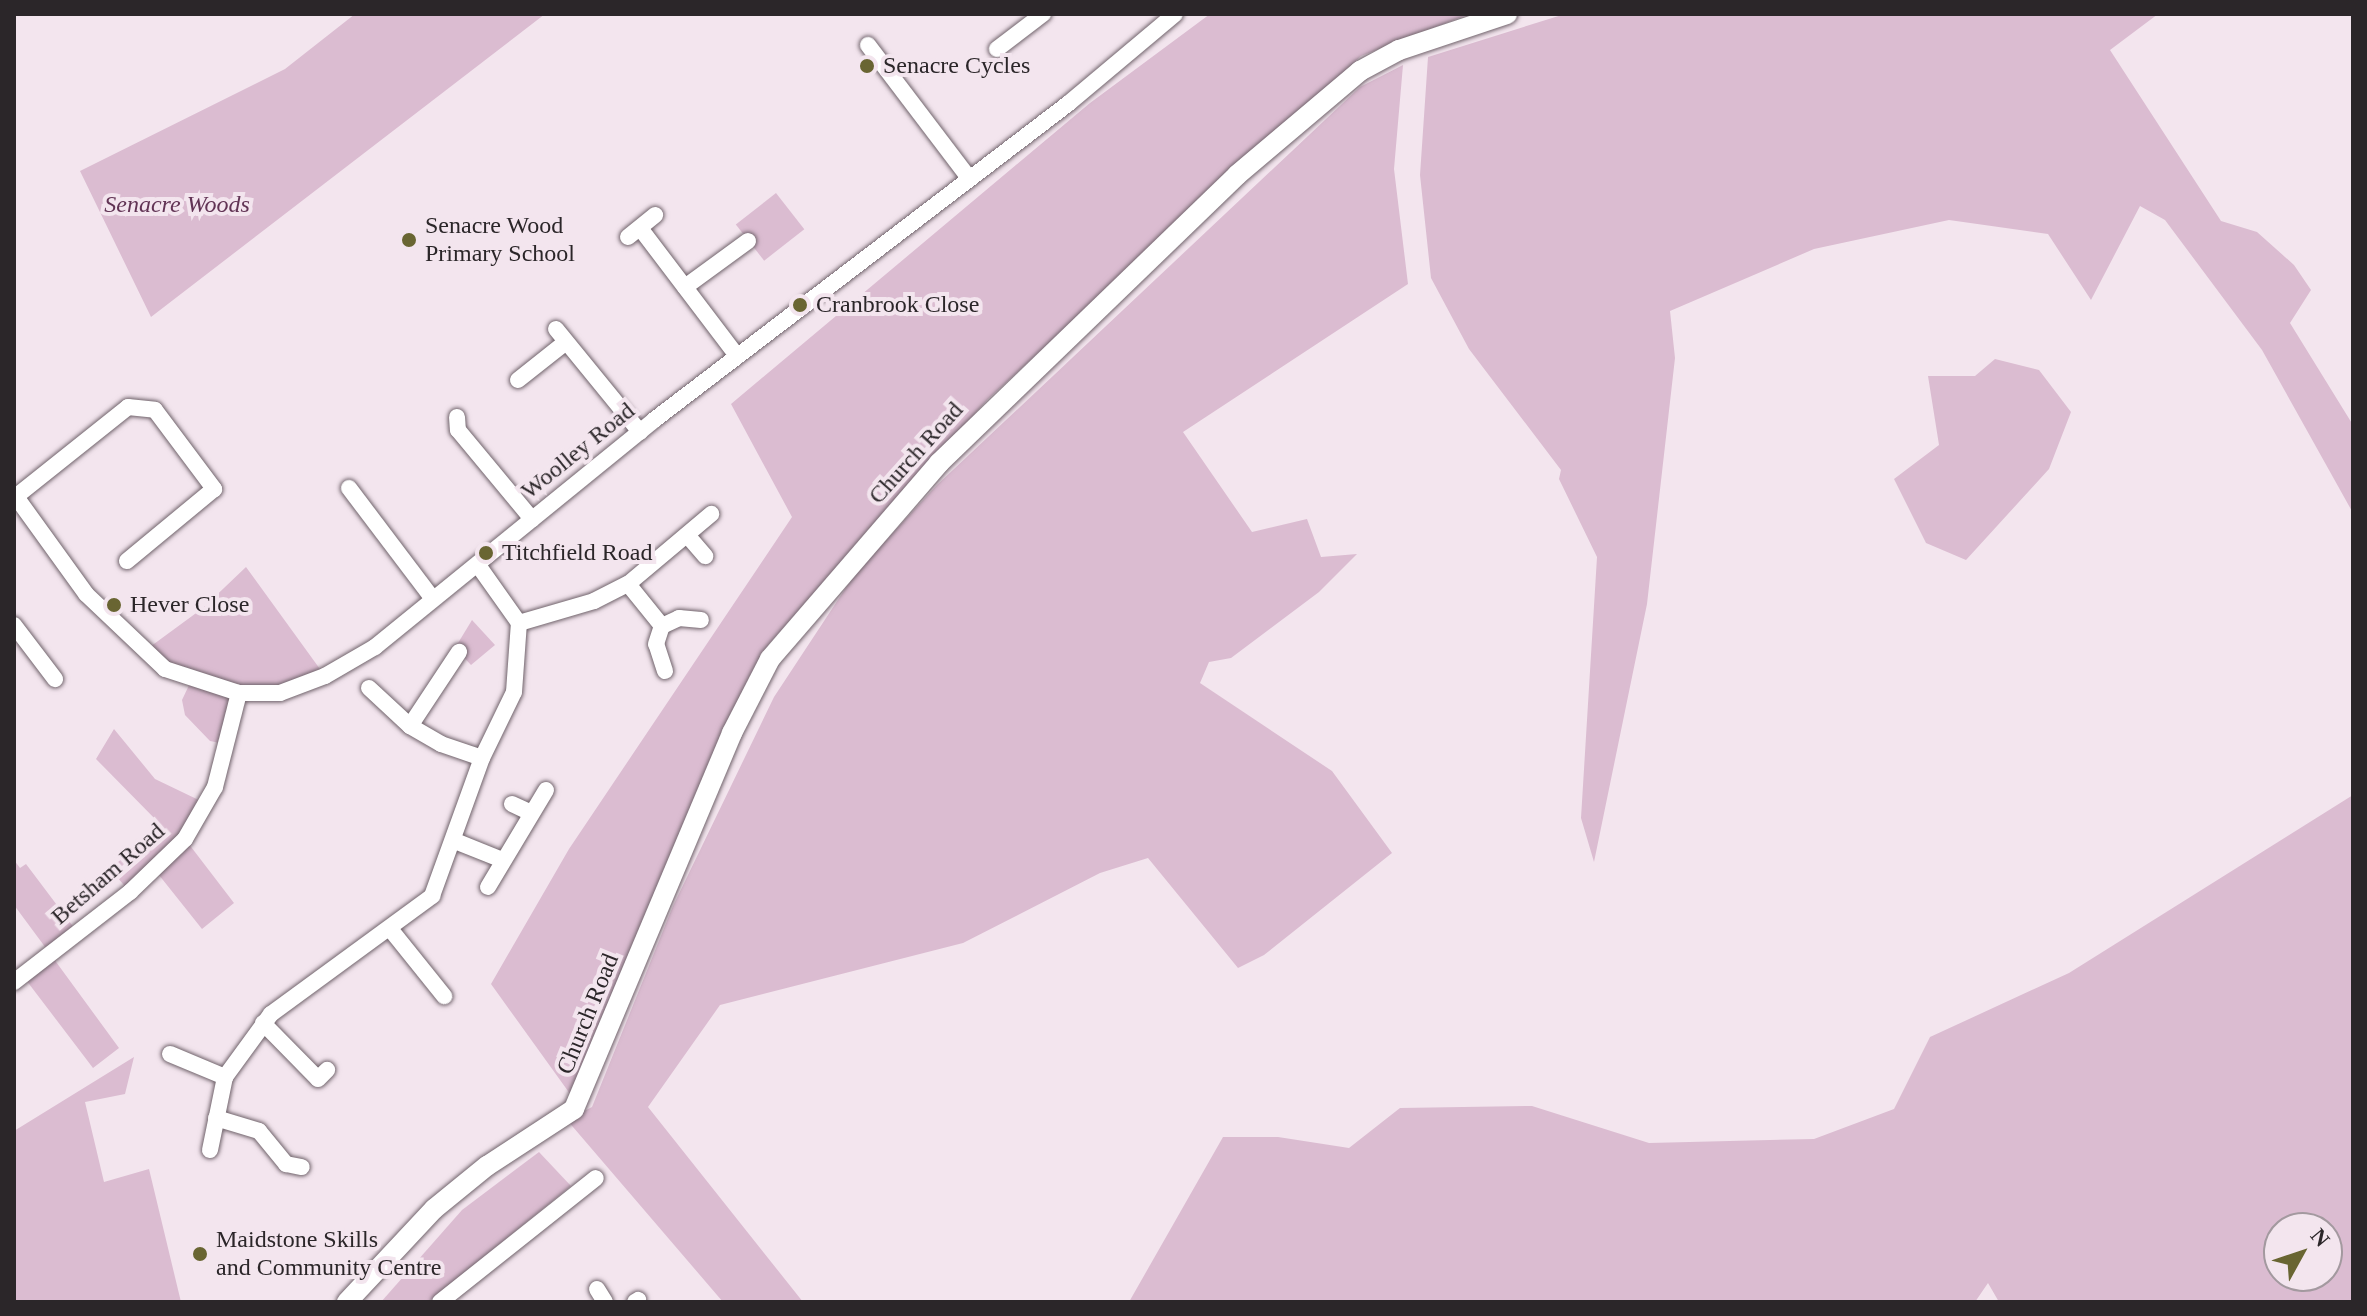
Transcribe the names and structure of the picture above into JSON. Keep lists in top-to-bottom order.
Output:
{
  "streets": {
    "street": ["Woolley Road", "Church Road", "Betsham Road"]
  },
  "crossings": [
    ["Woolley Road", "Betsham Road"]
  ],
  "parks": ["Senacre Woods"],
  "places": [
    "Senacre Cycles",
    "Senacre Wood Primary School",
    "Cranbrook Close",
    "Titchfield Road",
    "Hever Close",
    "Maidstone Skills and Community Centre"
  ],
  "north": "top right"
}
